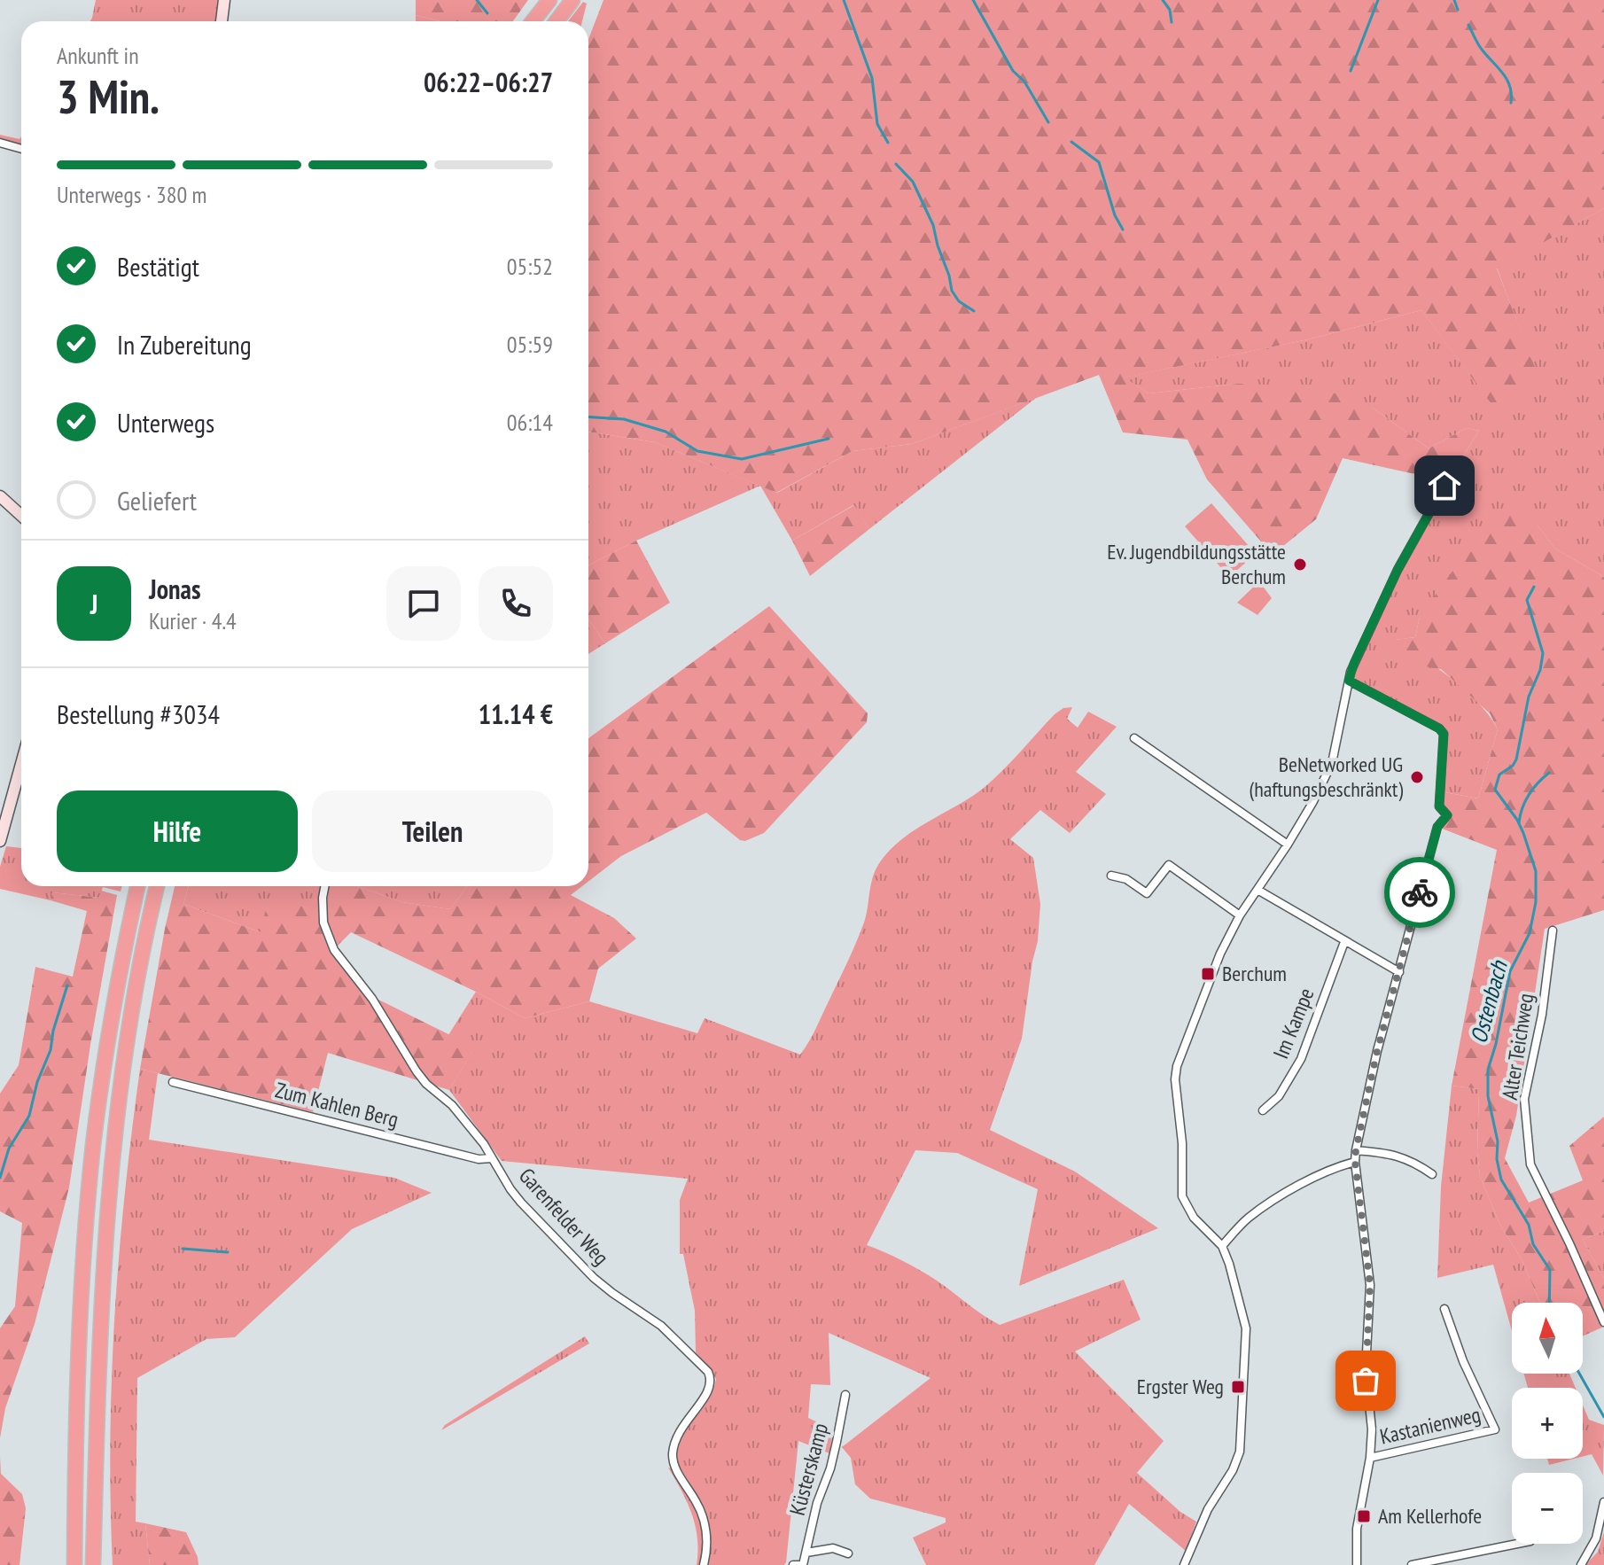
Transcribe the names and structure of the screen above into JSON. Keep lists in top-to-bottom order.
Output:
{
  "streets": {
    "street": [
      "Im Kampe",
      "Alter Teichweg",
      "Zum Kahlen Berg",
      "Garenfelder Weg",
      "Kastanienweg",
      "Küsterskamp"
    ]
  },
  "crossings": [
    ["Zum Kahlen Berg", "Garenfelder Weg"]
  ],
  "water": ["Ostenbach"],
  "places": {
    "other": ["Ev. Jugendbildungsstätte Berchum", "BeNetworked UG (haftungsbeschränkt)"],
    "transit": ["Berchum", "Ergster Weg", "Am Kellerhofe"]
  },
  "north": "top",
  "page": {
    "heading": ["3 Min.", "Ankunft in", "06:22–06:27"],
    "panel": [
      "Jonas",
      "Kurier · 4.4",
      "Bestellung #3034",
      "11.14 €"
    ],
    "bar": "Unterwegs · 380 m",
    "list": [
      ["Bestätigt", "05:52"],
      ["In Zubereitung", "05:59"],
      ["Unterwegs", "06:14"],
      "Geliefert"
    ],
    "round": "J",
    "buttons": ["Hilfe", "Teilen"],
    "map_buttons": ["+", "−"]
  }
}
